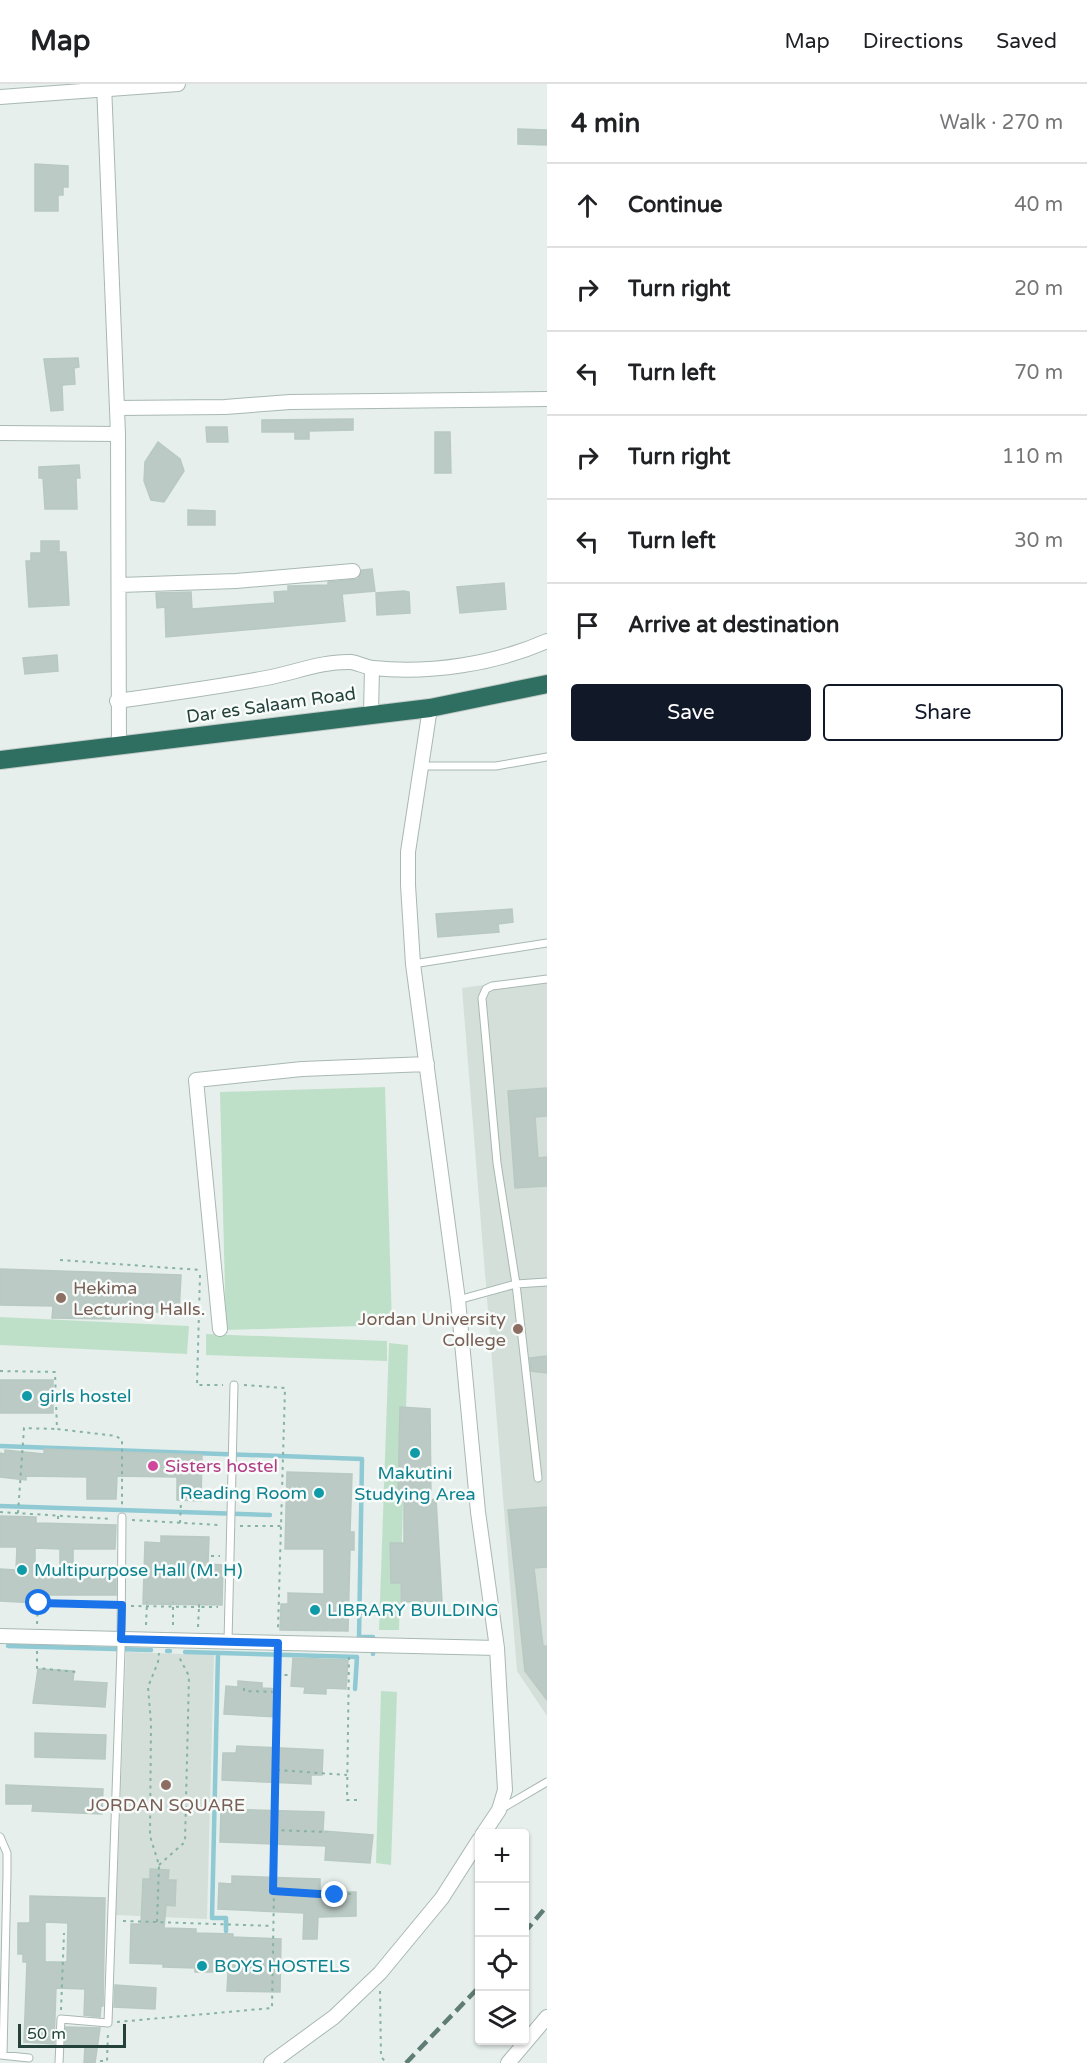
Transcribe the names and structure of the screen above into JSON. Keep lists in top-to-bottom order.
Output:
{
  "streets": {
    "highway": ["Dar es Salaam Road"]
  },
  "places": [
    "Hekima Lecturing Halls.",
    "Jordan University College",
    "girls hostel",
    "Makutini Studying Area",
    "Sisters hostel",
    "Reading Room",
    "Multipurpose Hall (M. H)",
    "LIBRARY BUILDING",
    "JORDAN SQUARE",
    "BOYS HOSTELS"
  ],
  "scale_bar": "50 m",
  "page": {
    "header": "Map",
    "nav": ["Map", "Directions", "Saved"],
    "heading": ["4 min", "Walk · 270 m"],
    "list": [
      ["Continue", "40 m"],
      ["Turn right", "20 m"],
      ["Turn left", "70 m"],
      ["Turn right", "110 m"],
      ["Turn left", "30 m"],
      "Arrive at destination"
    ],
    "buttons": ["Save", "Share"],
    "map_buttons": ["+", "−"],
    "scale": "50 m"
  }
}
